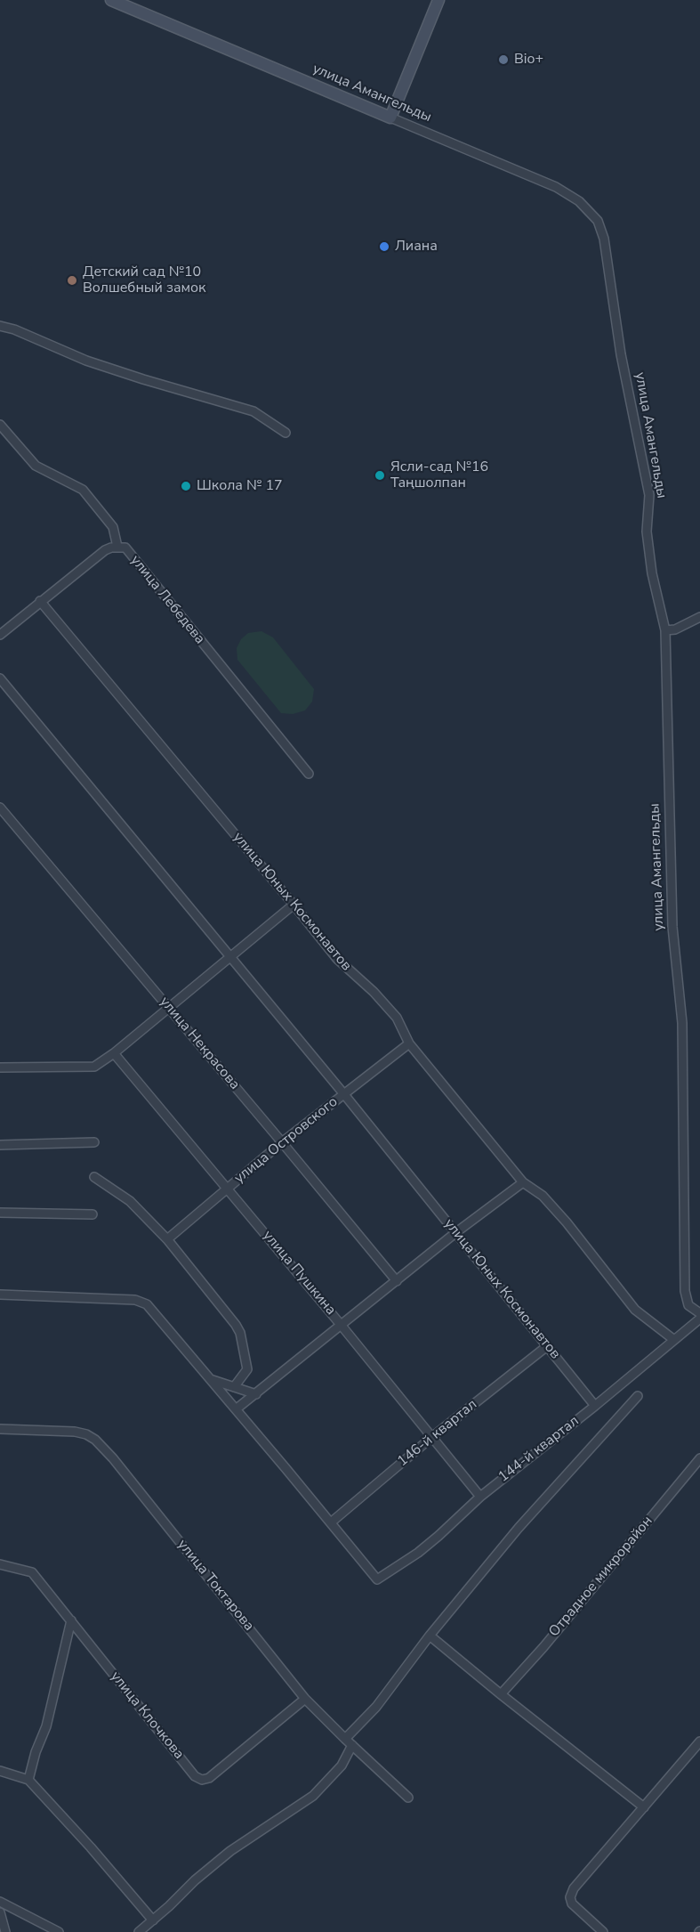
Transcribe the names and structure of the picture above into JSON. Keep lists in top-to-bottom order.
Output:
{
  "streets": {
    "street": [
      "улица Амангельды",
      "улица Лебедева",
      "улица Юных Космонавтов",
      "улица Некрасова",
      "улица Островского",
      "улица Пушкина",
      "146-й квартал",
      "144-й квартал",
      "Отрадное микрорайон",
      "улица Токтарова",
      "улица Клочкова"
    ]
  },
  "crossings": [
    ["улица Лебедева", "улица Юных Космонавтов"],
    ["улица Юных Космонавтов", "улица Островского"],
    ["улица Юных Космонавтов", "146-й квартал"],
    ["улица Юных Космонавтов", "144-й квартал"],
    ["улица Некрасова", "улица Островского"],
    ["улица Островского", "улица Пушкина"],
    ["улица Пушкина", "146-й квартал"],
    ["улица Пушкина", "144-й квартал"],
    ["146-й квартал", "144-й квартал"],
    ["улица Токтарова", "улица Клочкова"]
  ],
  "places": [
    "Bio+",
    "Лиана",
    "Детский сад №10 Волшебный замок",
    "Ясли-сад №16 Таңшолпан",
    "Школа № 17"
  ]
}
